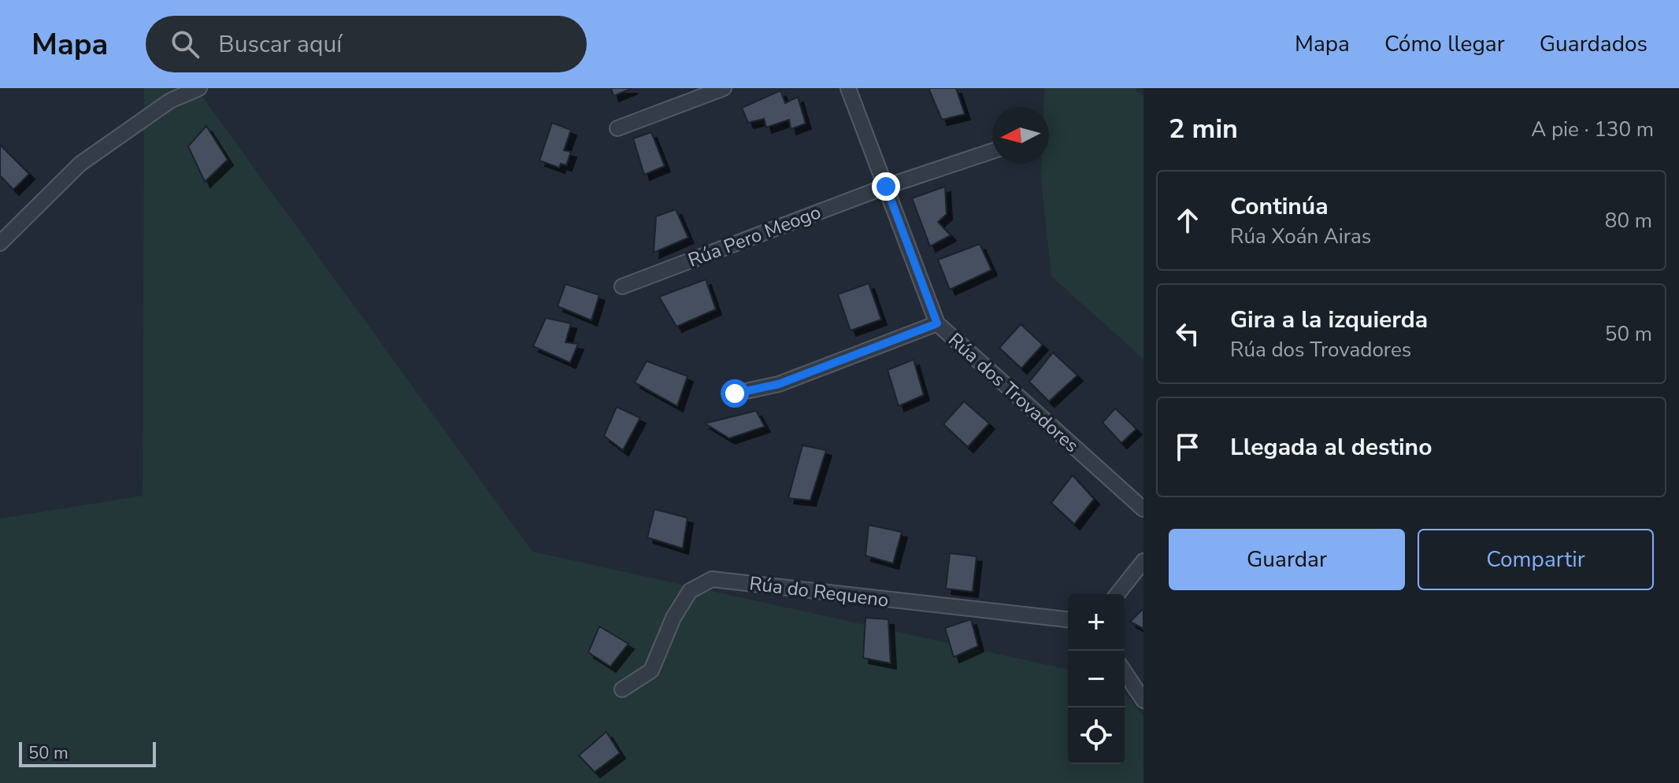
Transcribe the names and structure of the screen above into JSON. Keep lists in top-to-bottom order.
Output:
{
  "streets": {
    "street": ["Rúa Pero Meogo", "Rúa dos Trovadores", "Rúa do Requeno"]
  },
  "crossings": [
    ["Rúa Pero Meogo", "Rúa dos Trovadores"]
  ],
  "scale_bar": "50 m",
  "north": "left",
  "page": {
    "header": "Mapa",
    "search": "Buscar aquí",
    "nav": ["Mapa", "Cómo llegar", "Guardados"],
    "heading": ["2 min", "A pie · 130 m"],
    "list": [
      ["Continúa", "Rúa Xoán Airas", "80 m"],
      ["Gira a la izquierda", "Rúa dos Trovadores", "50 m"],
      "Llegada al destino"
    ],
    "buttons": ["Guardar", "Compartir"],
    "map_buttons": ["+", "−"],
    "scale": "50 m"
  }
}
